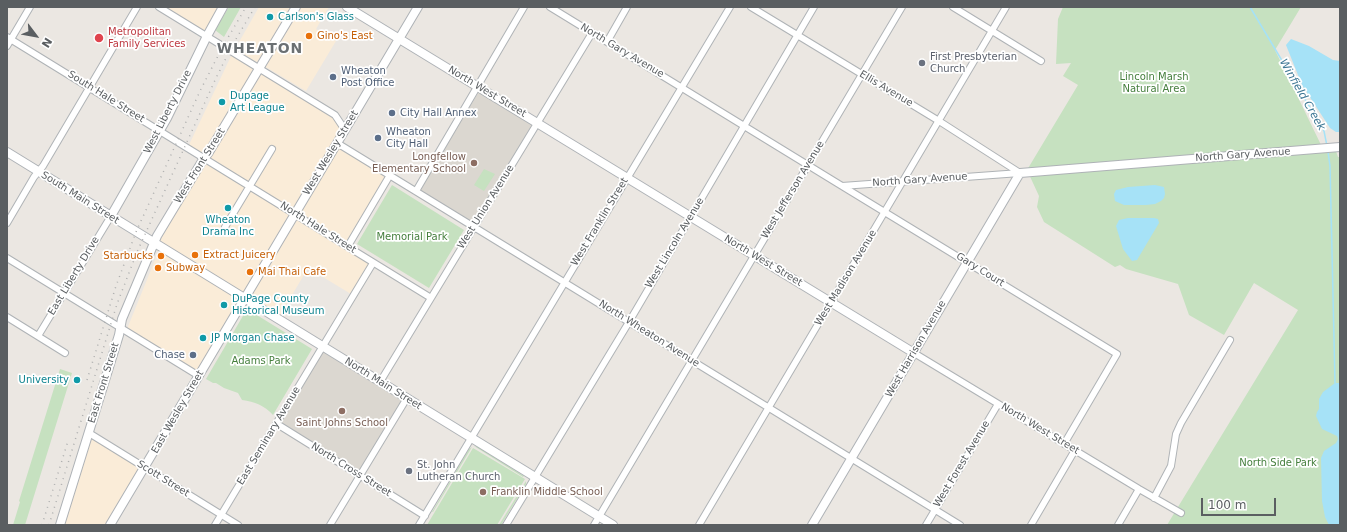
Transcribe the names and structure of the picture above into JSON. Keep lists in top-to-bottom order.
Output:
{
  "streets": {
    "street": [
      "North Gary Avenue",
      "Ellis Avenue",
      "North West Street",
      "South Hale Street",
      "West Liberty Drive",
      "West Wesley Street",
      "West Front Street",
      "West Jefferson Avenue",
      "South Main Street",
      "West Union Avenue",
      "West Franklin Street",
      "North Hale Street",
      "West Lincoln Avenue",
      "Gary Court",
      "East Liberty Drive",
      "West Madison Avenue",
      "North Wheaton Avenue",
      "West Harrison Avenue",
      "East Front Street",
      "North Main Street",
      "East Wesley Street",
      "East Seminary Avenue",
      "West Forest Avenue",
      "North Cross Street",
      "Scott Street"
    ]
  },
  "crossings": [
    ["North Gary Avenue", "Ellis Avenue"],
    ["North Gary Avenue", "West Jefferson Avenue"],
    ["North Gary Avenue", "West Union Avenue"],
    ["North Gary Avenue", "West Franklin Street"],
    ["North Gary Avenue", "West Lincoln Avenue"],
    ["North Gary Avenue", "Gary Court"],
    ["North Gary Avenue", "West Madison Avenue"],
    ["North Gary Avenue", "West Harrison Avenue"],
    ["Ellis Avenue", "West Jefferson Avenue"],
    ["Ellis Avenue", "West Lincoln Avenue"],
    ["Ellis Avenue", "West Madison Avenue"],
    ["Ellis Avenue", "West Harrison Avenue"],
    ["North West Street", "West Wesley Street"],
    ["North West Street", "West Jefferson Avenue"],
    ["North West Street", "West Union Avenue"],
    ["North West Street", "West Franklin Street"],
    ["North West Street", "West Lincoln Avenue"],
    ["North West Street", "Gary Court"],
    ["North West Street", "West Madison Avenue"],
    ["North West Street", "West Harrison Avenue"],
    ["North West Street", "West Forest Avenue"],
    ["South Hale Street", "West Liberty Drive"],
    ["South Hale Street", "West Front Street"],
    ["South Hale Street", "North Hale Street"],
    ["West Liberty Drive", "South Main Street"],
    ["West Liberty Drive", "East Liberty Drive"],
    ["West Wesley Street", "North Hale Street"],
    ["West Wesley Street", "North Wheaton Avenue"],
    ["West Wesley Street", "North Main Street"],
    ["West Wesley Street", "East Wesley Street"],
    ["West Front Street", "South Main Street"],
    ["West Front Street", "North Hale Street"],
    ["West Front Street", "East Front Street"],
    ["West Front Street", "North Main Street"],
    ["West Jefferson Avenue", "North Wheaton Avenue"],
    ["West Jefferson Avenue", "North Main Street"],
    ["South Main Street", "East Liberty Drive"],
    ["South Main Street", "East Front Street"],
    ["South Main Street", "North Main Street"],
    ["West Union Avenue", "North Hale Street"],
    ["West Union Avenue", "North Wheaton Avenue"],
    ["West Union Avenue", "North Main Street"],
    ["West Franklin Street", "North Wheaton Avenue"],
    ["West Franklin Street", "North Main Street"],
    ["West Franklin Street", "North Cross Street"],
    ["North Hale Street", "East Seminary Avenue"],
    ["West Lincoln Avenue", "North Wheaton Avenue"],
    ["West Lincoln Avenue", "North Main Street"],
    ["Gary Court", "West Madison Avenue"],
    ["Gary Court", "West Harrison Avenue"],
    ["West Madison Avenue", "North Wheaton Avenue"],
    ["North Wheaton Avenue", "West Harrison Avenue"],
    ["North Wheaton Avenue", "West Forest Avenue"],
    ["East Front Street", "North Main Street"],
    ["East Front Street", "Scott Street"],
    ["North Main Street", "East Wesley Street"],
    ["North Main Street", "East Seminary Avenue"],
    ["East Wesley Street", "Scott Street"],
    ["East Seminary Avenue", "North Cross Street"],
    ["East Seminary Avenue", "Scott Street"]
  ],
  "districts": ["WHEATON"],
  "water": ["Winfield Creek"],
  "parks": [
    "Lincoln Marsh Natural Area",
    "Memorial Park",
    "Adams Park",
    "North Side Park"
  ],
  "places": [
    "Carlson's Glass",
    "Gino's East",
    "Metropolitan Family Services",
    "First Presbyterian Church",
    "Wheaton Post Office",
    "Dupage Art League",
    "City Hall Annex",
    "Wheaton City Hall",
    "Longfellow Elementary School",
    "Wheaton Drama Inc",
    "Extract Juicery",
    "Starbucks",
    "Subway",
    "Mai Thai Cafe",
    "DuPage County Historical Museum",
    "JP Morgan Chase",
    "Chase",
    "University",
    "Saint Johns School",
    "St. John Lutheran Church",
    "Franklin Middle School"
  ],
  "scale_bar": "100 m",
  "north": "bottom right"
}
